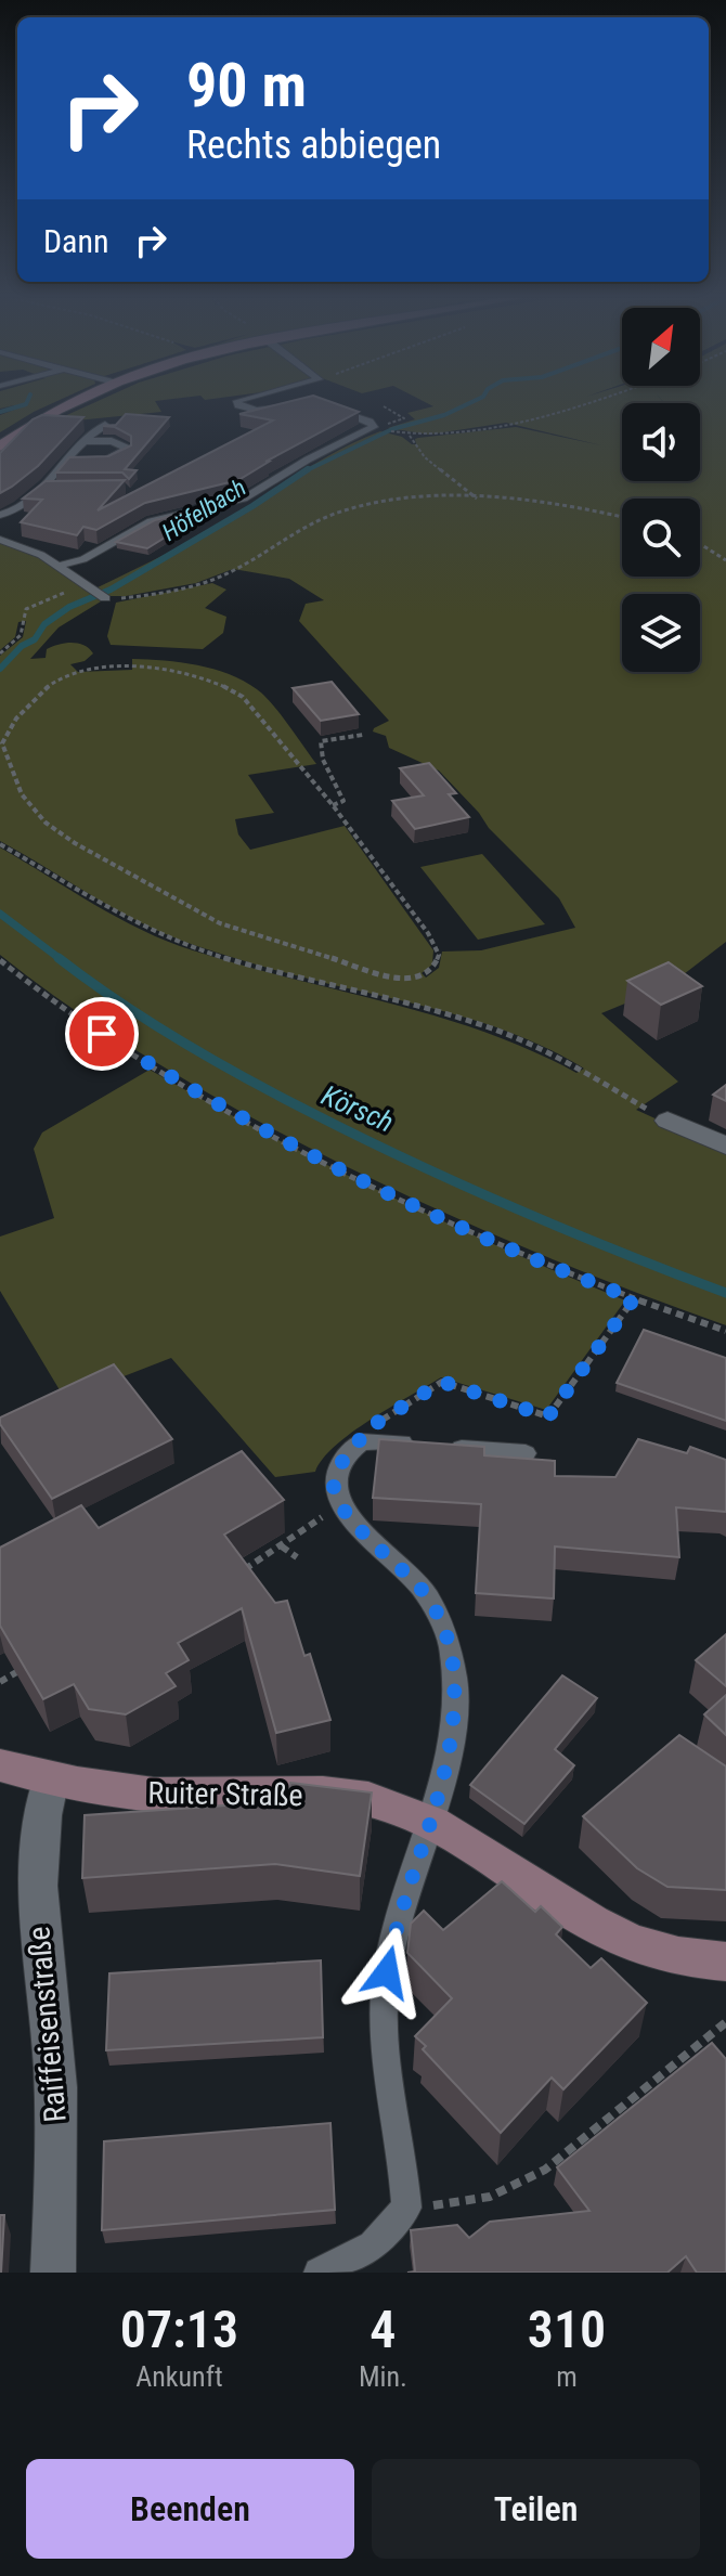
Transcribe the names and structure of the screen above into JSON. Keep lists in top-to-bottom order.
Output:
{
  "streets": {
    "main road": ["Ruiter Straße"],
    "street": ["Raiffeisenstraße"]
  },
  "crossings": [
    ["Ruiter Straße", "Raiffeisenstraße"]
  ],
  "water": ["Höfelbach", "Körsch"],
  "north": "top right",
  "page": {
    "turn": ["90 m", "Rechts abbiegen"],
    "then": "Dann",
    "eta": [
      "07:13",
      "Ankunft",
      "4",
      "Min.",
      "310",
      "m"
    ],
    "buttons": ["Beenden", "Teilen"]
  }
}
